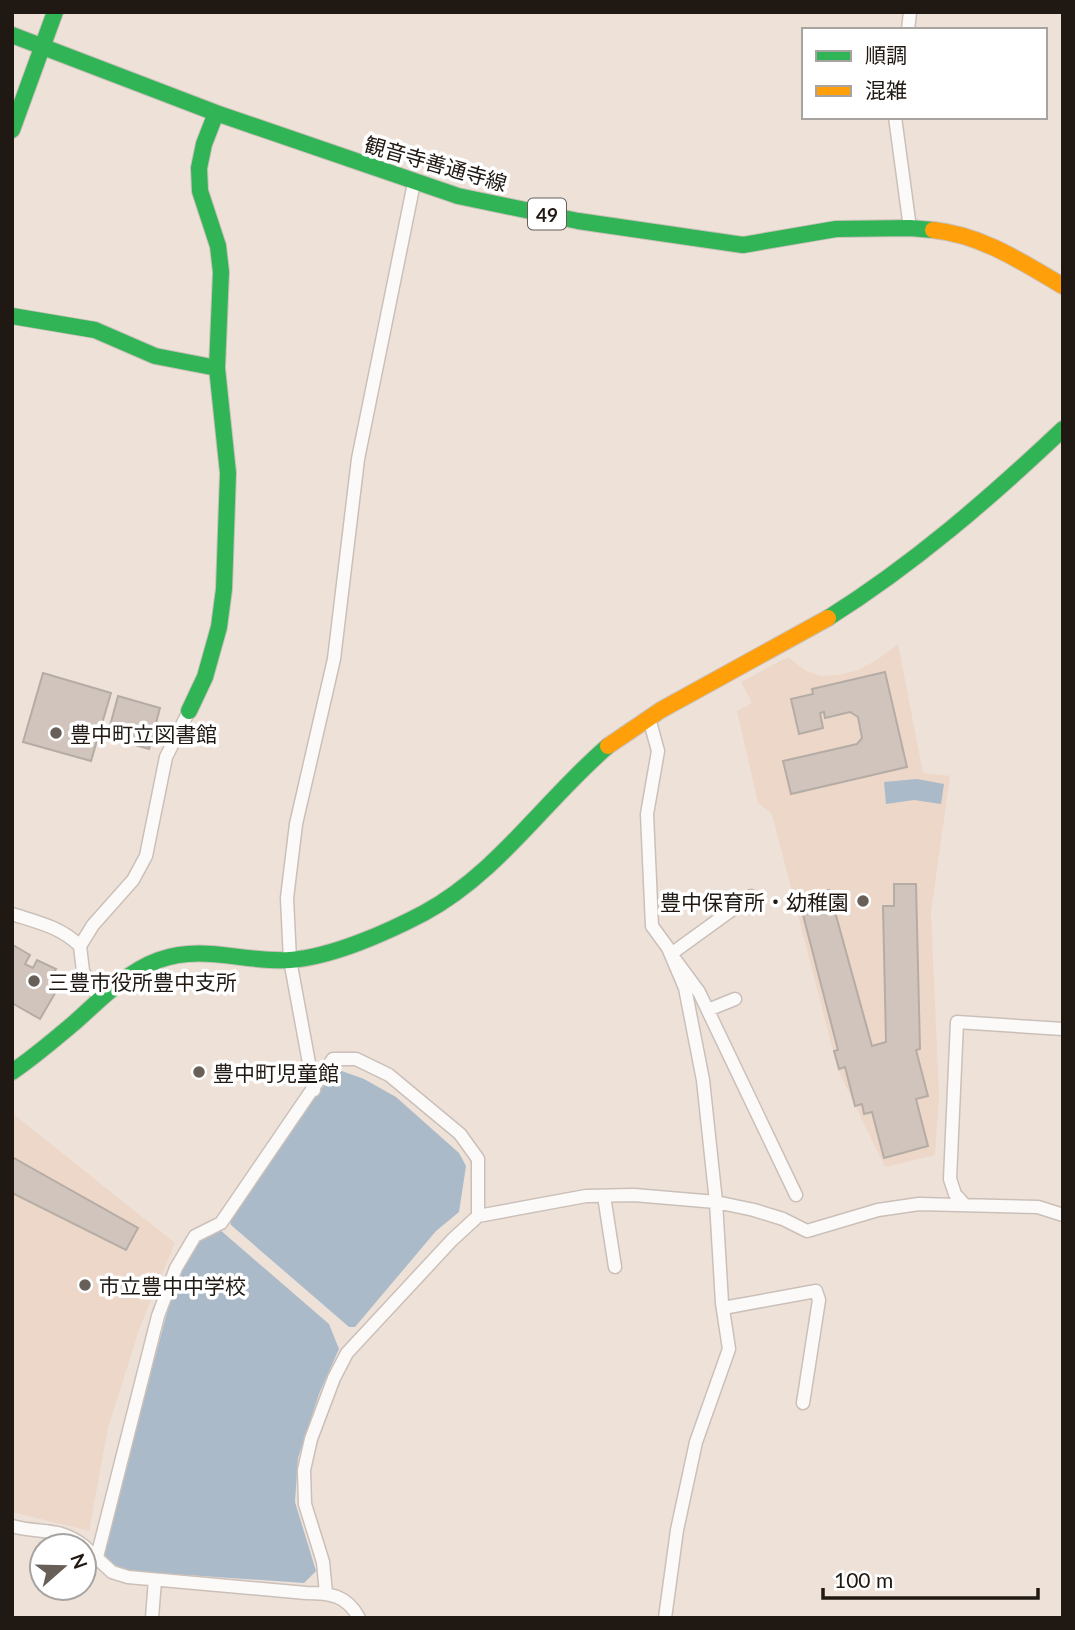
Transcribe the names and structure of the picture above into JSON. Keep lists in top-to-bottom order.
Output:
{
  "streets": {
    "street": ["観音寺善通寺線", "49"]
  },
  "places": [
    "豊中町立図書館",
    "豊中保育所・幼稚園",
    "三豊市役所豊中支所",
    "豊中町児童館",
    "市立豊中中学校"
  ],
  "legend": ["順調", "混雑"],
  "scale_bar": "100 m",
  "north": "right"
}
